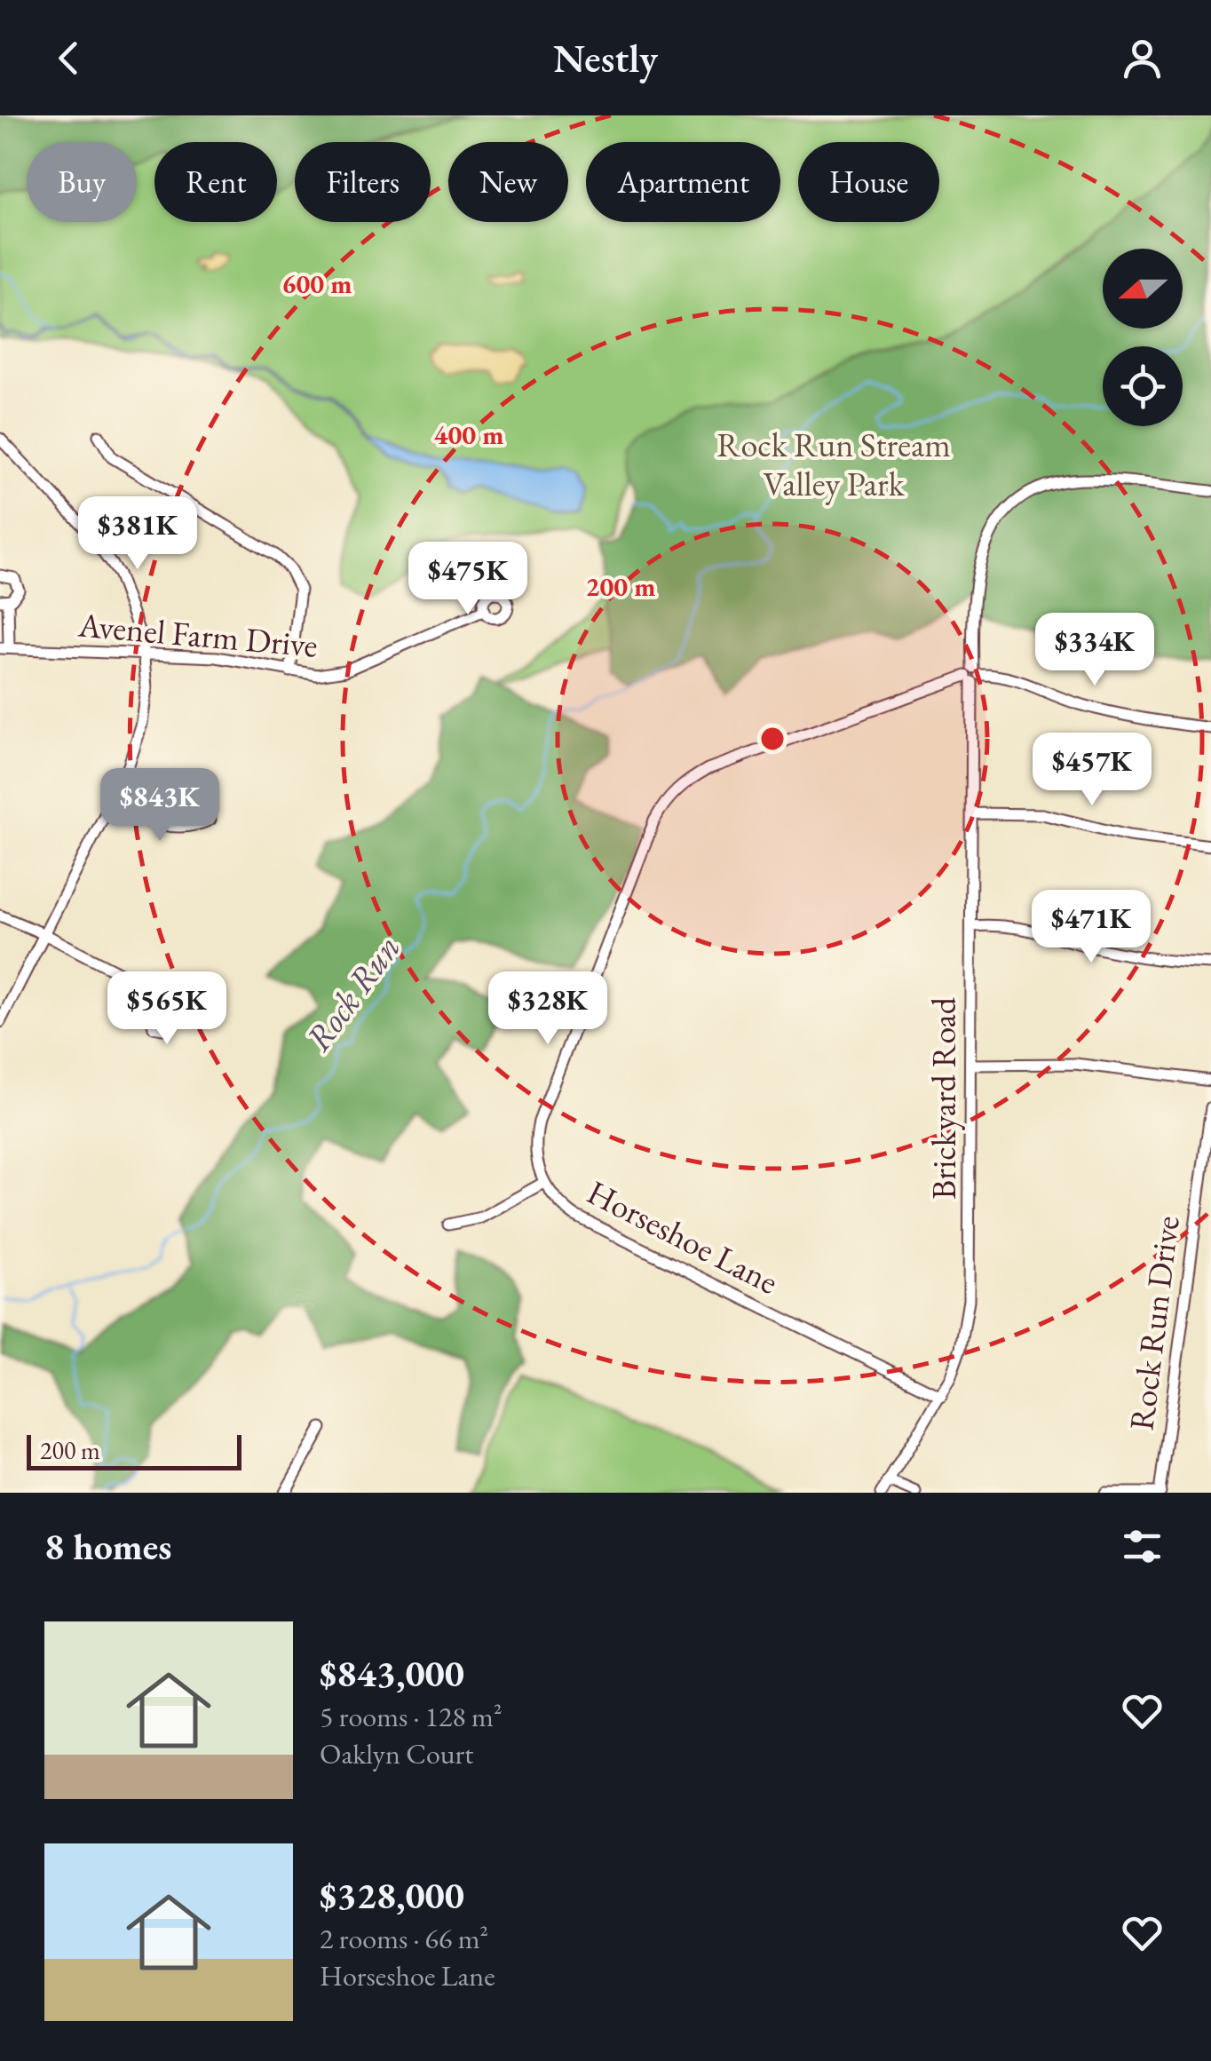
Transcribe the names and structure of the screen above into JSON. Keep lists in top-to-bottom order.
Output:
{
  "streets": {
    "street": [
      "Avenel Farm Drive",
      "Brickyard Road",
      "Horseshoe Lane",
      "Rock Run Drive"
    ]
  },
  "crossings": [
    ["Brickyard Road", "Horseshoe Lane"]
  ],
  "water": ["Rock Run"],
  "parks": ["Rock Run Stream Valley Park"],
  "scale_bar": "200 m",
  "north": "left",
  "page": {
    "header": "Nestly",
    "chip": [
      "Buy",
      "Rent",
      "Filters",
      "New",
      "Apartment",
      "House"
    ],
    "price": [
      "$381K",
      "$475K",
      "$334K",
      "$457K",
      "$843K",
      "$471K",
      "$565K",
      "$328K"
    ],
    "scale": "200 m",
    "heading": "8 homes",
    "list": [
      {
        "name": "$843,000",
        "note": "5 rooms · 128 m² · Oaklyn Court"
      },
      {
        "name": "$328,000",
        "note": "2 rooms · 66 m² · Horseshoe Lane"
      }
    ]
  },
  "rings": ["600 m", "400 m", "200 m"]
}
